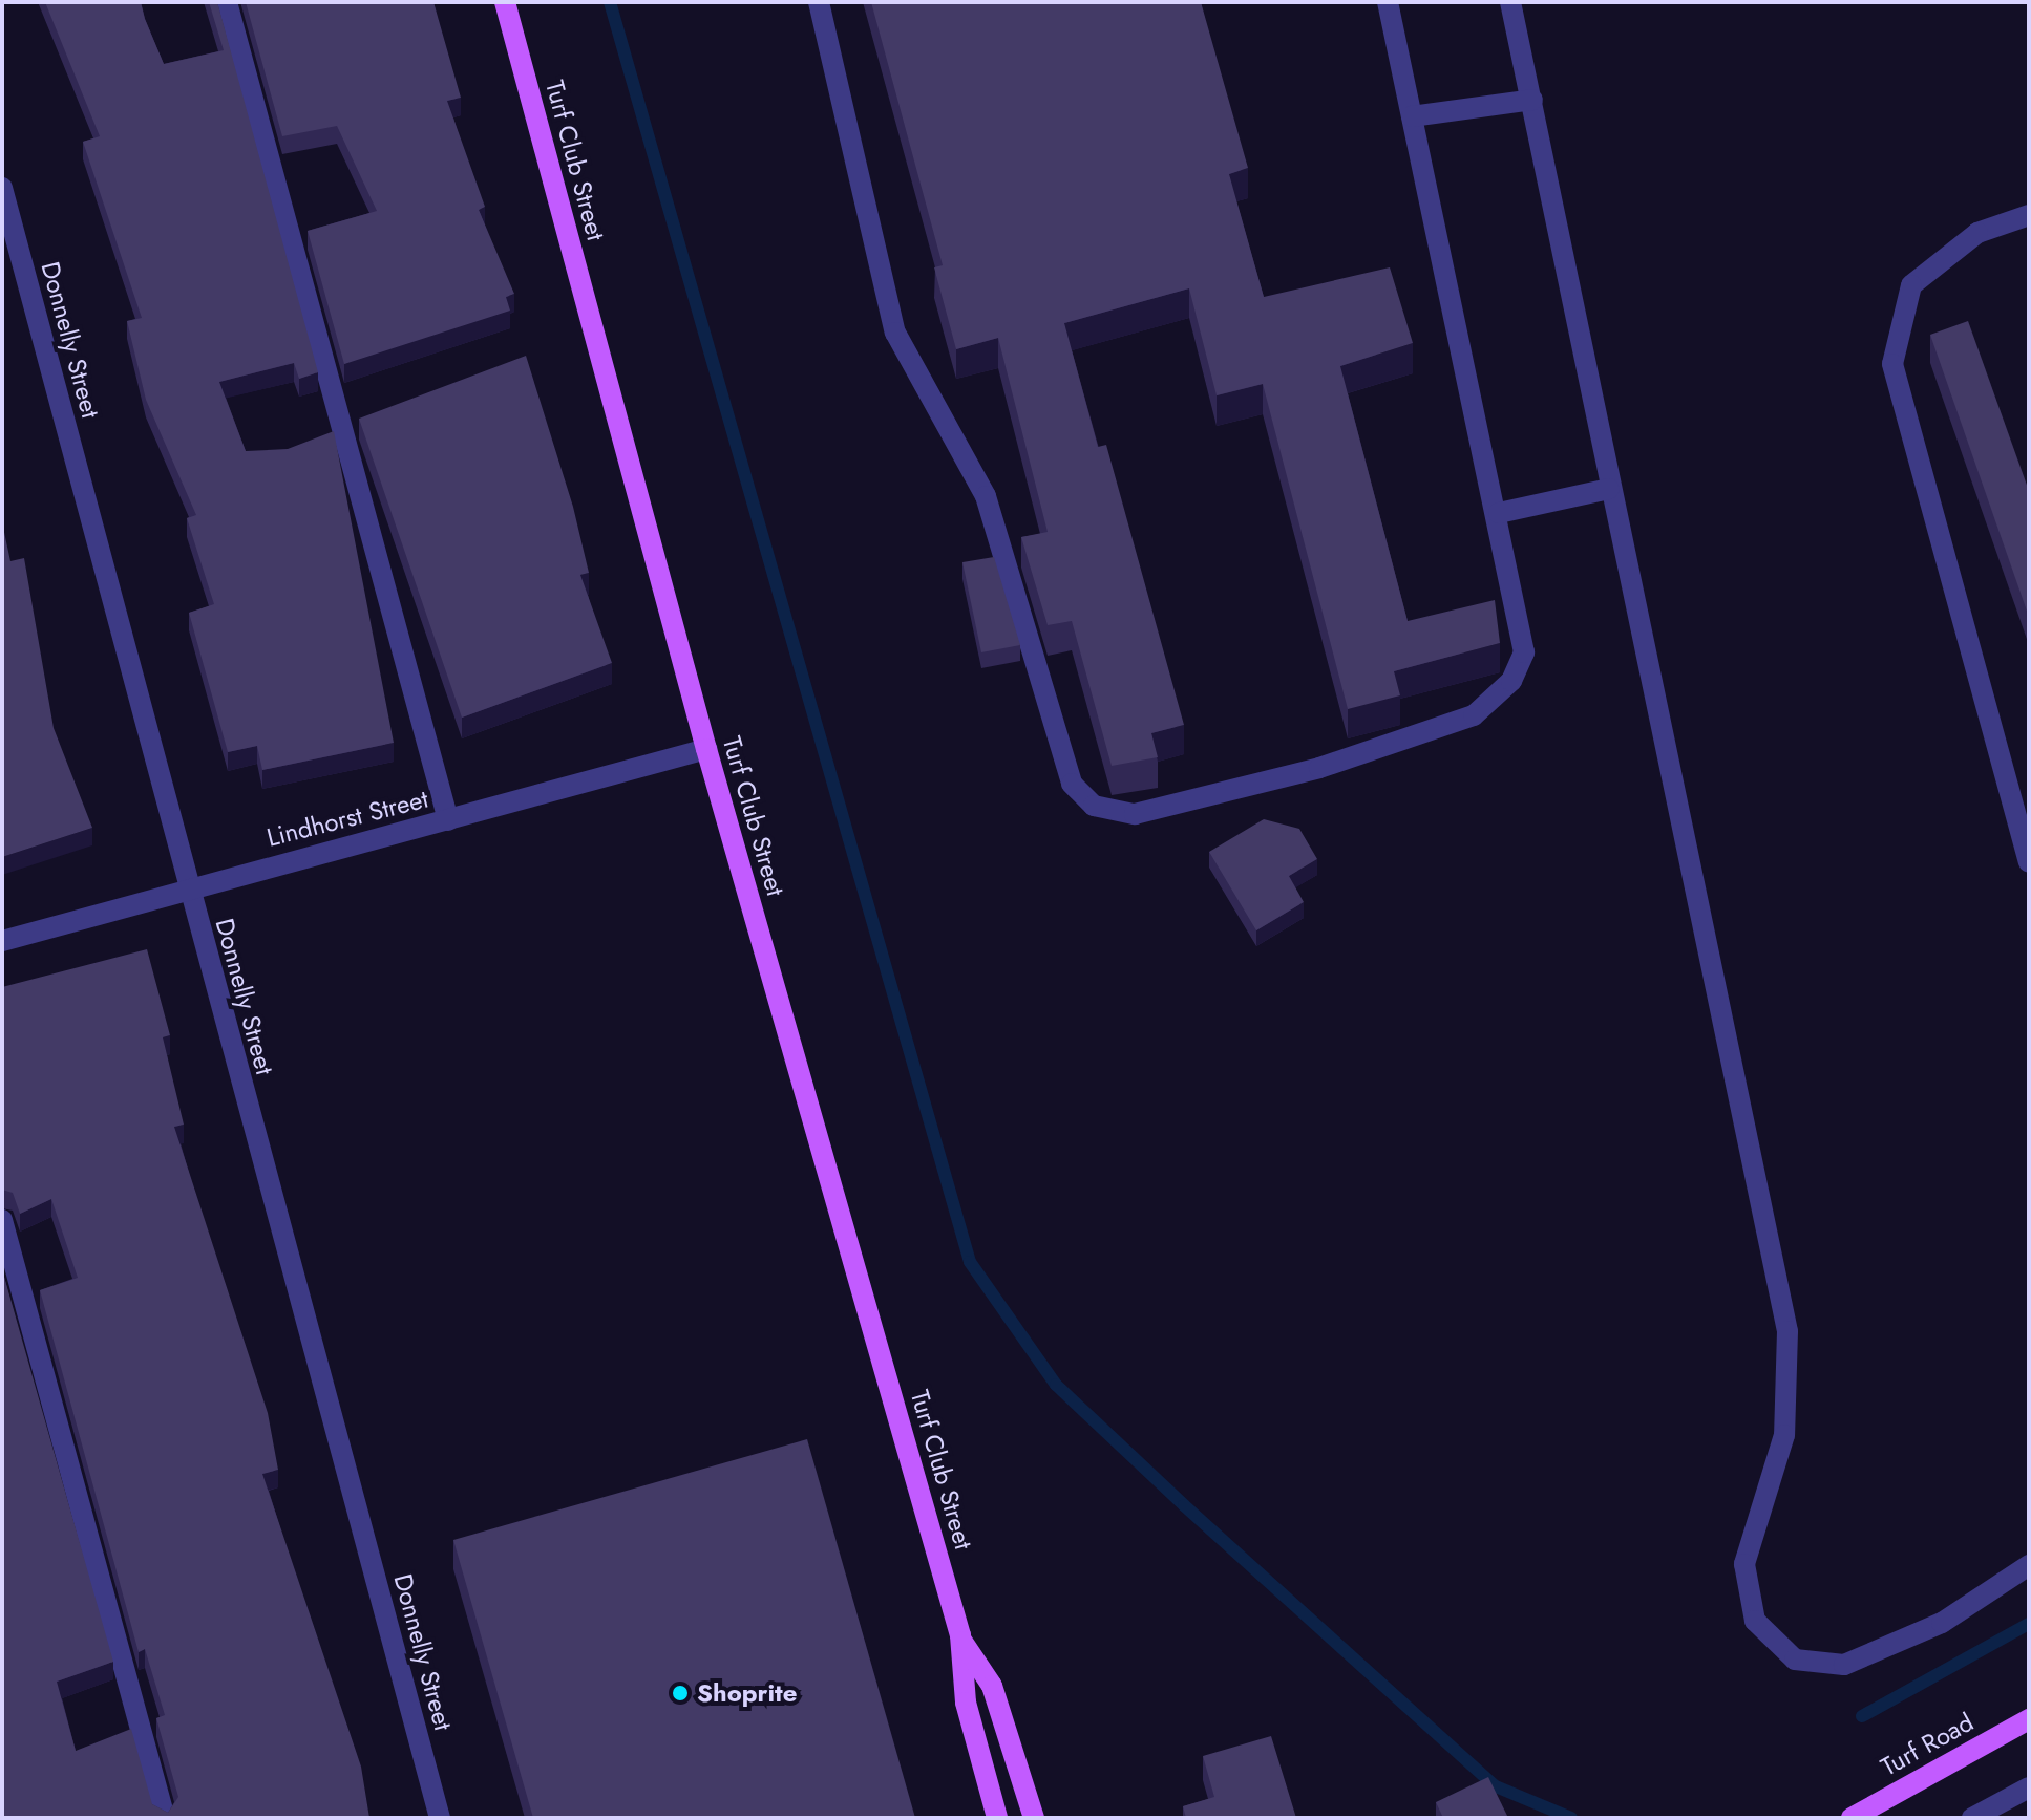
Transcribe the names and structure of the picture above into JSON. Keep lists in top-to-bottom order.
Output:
{
  "streets": {
    "main road": ["Turf Club Street", "Turf Road"],
    "street": ["Donnelly Street", "Lindhorst Street"]
  },
  "crossings": [
    ["Turf Club Street", "Lindhorst Street"],
    ["Donnelly Street", "Lindhorst Street"]
  ],
  "places": ["Shoprite"]
}
